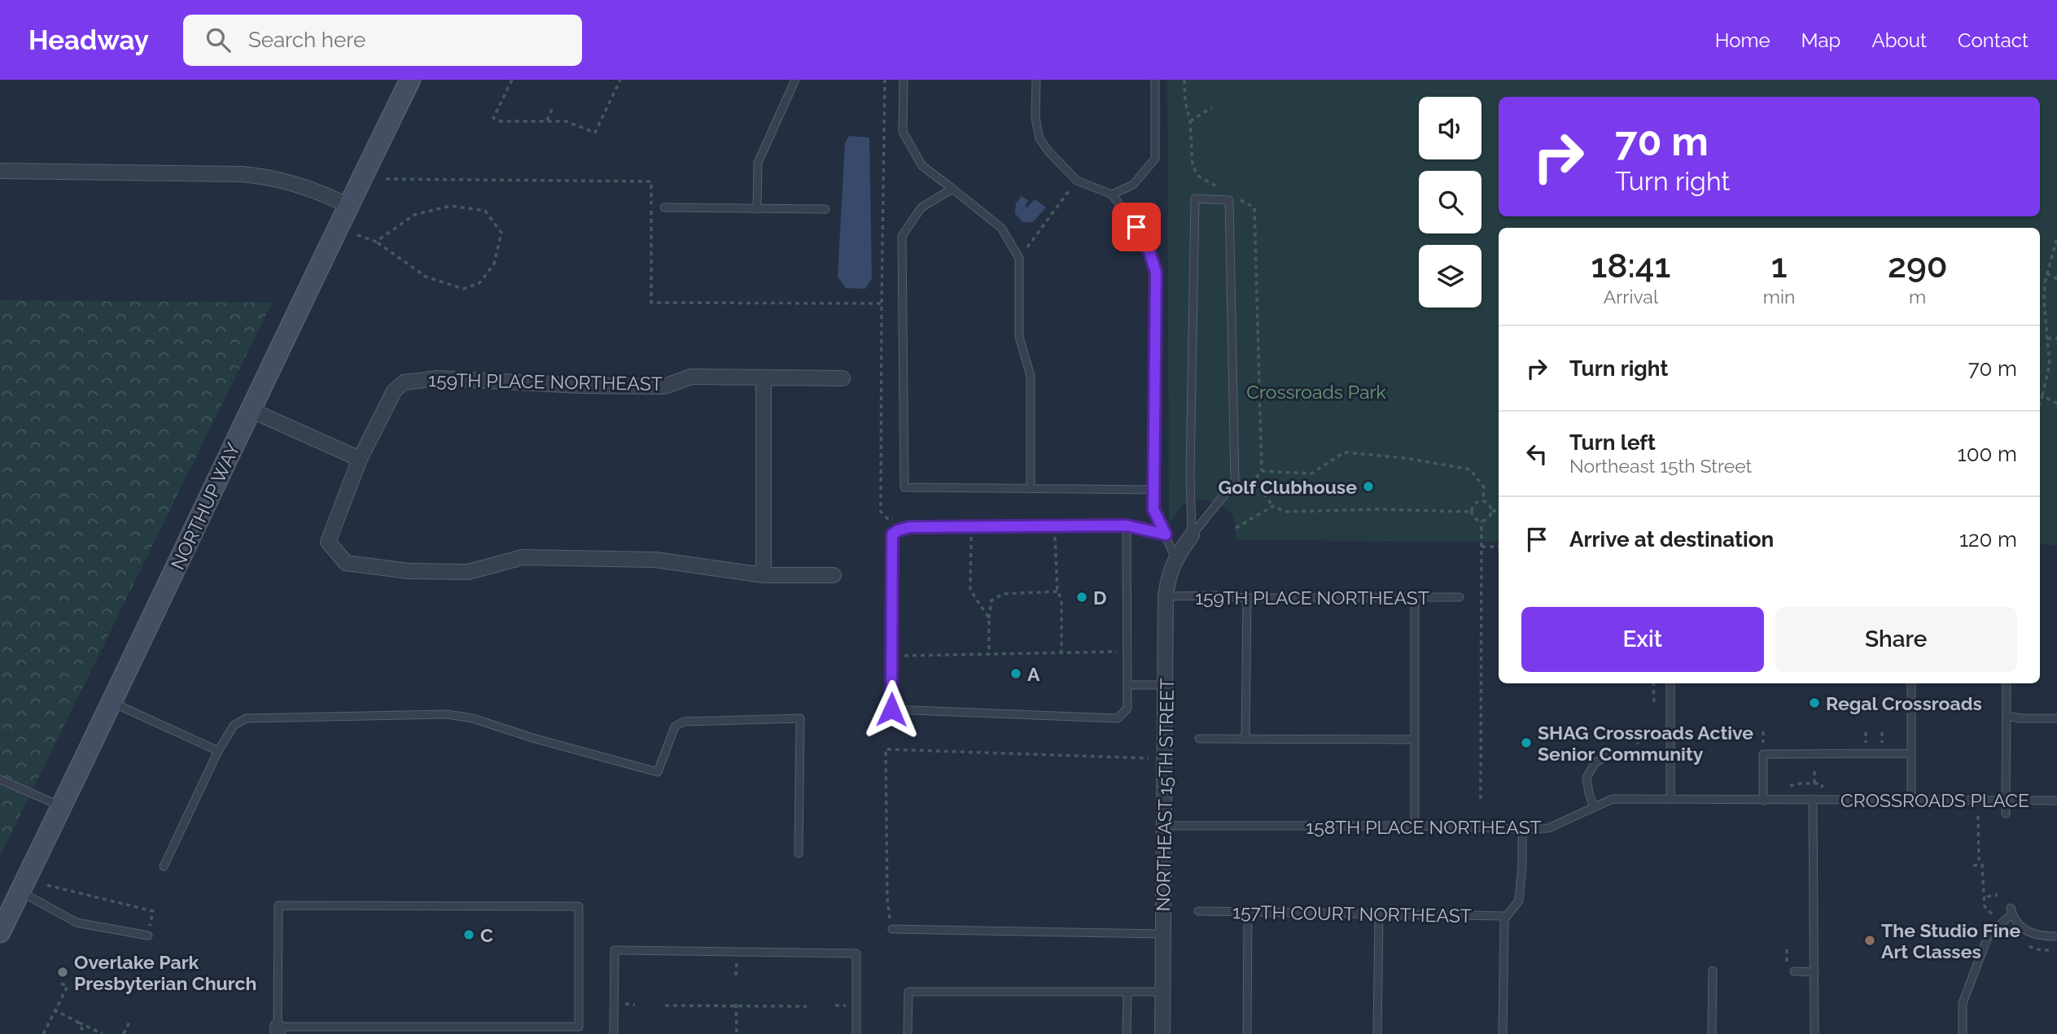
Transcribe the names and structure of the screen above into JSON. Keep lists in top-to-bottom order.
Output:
{
  "streets": {
    "street": ["159TH PLACE NORTHEAST", "NORTHUP WAY", "NORTHEAST 15TH STREET"],
    "lane": ["CROSSROADS PLACE", "158TH PLACE NORTHEAST", "157TH COURT NORTHEAST"]
  },
  "crossings": [
    ["159TH PLACE NORTHEAST", "NORTHEAST 15TH STREET"],
    ["NORTHEAST 15TH STREET", "158TH PLACE NORTHEAST"],
    ["CROSSROADS PLACE", "158TH PLACE NORTHEAST"]
  ],
  "parks": ["Crossroads Park"],
  "places": [
    "Golf Clubhouse",
    "D",
    "A",
    "Regal Crossroads",
    "SHAG Crossroads Active Senior Community",
    "C",
    "The Studio Fine Art Classes",
    "Overlake Park Presbyterian Church"
  ],
  "page": {
    "header": "Headway",
    "search": "Search here",
    "nav": [
      "Home",
      "Map",
      "About",
      "Contact"
    ],
    "turn": ["70 m", "Turn right"],
    "eta": [
      "18:41",
      "Arrival",
      "1",
      "min",
      "290",
      "m"
    ],
    "list": [
      {
        "name": "Turn right",
        "value": "70 m"
      },
      {
        "name": "Turn left",
        "note": "Northeast 15th Street",
        "value": "100 m"
      },
      {
        "name": "Arrive at destination",
        "value": "120 m"
      }
    ],
    "buttons": ["Exit", "Share"]
  }
}
